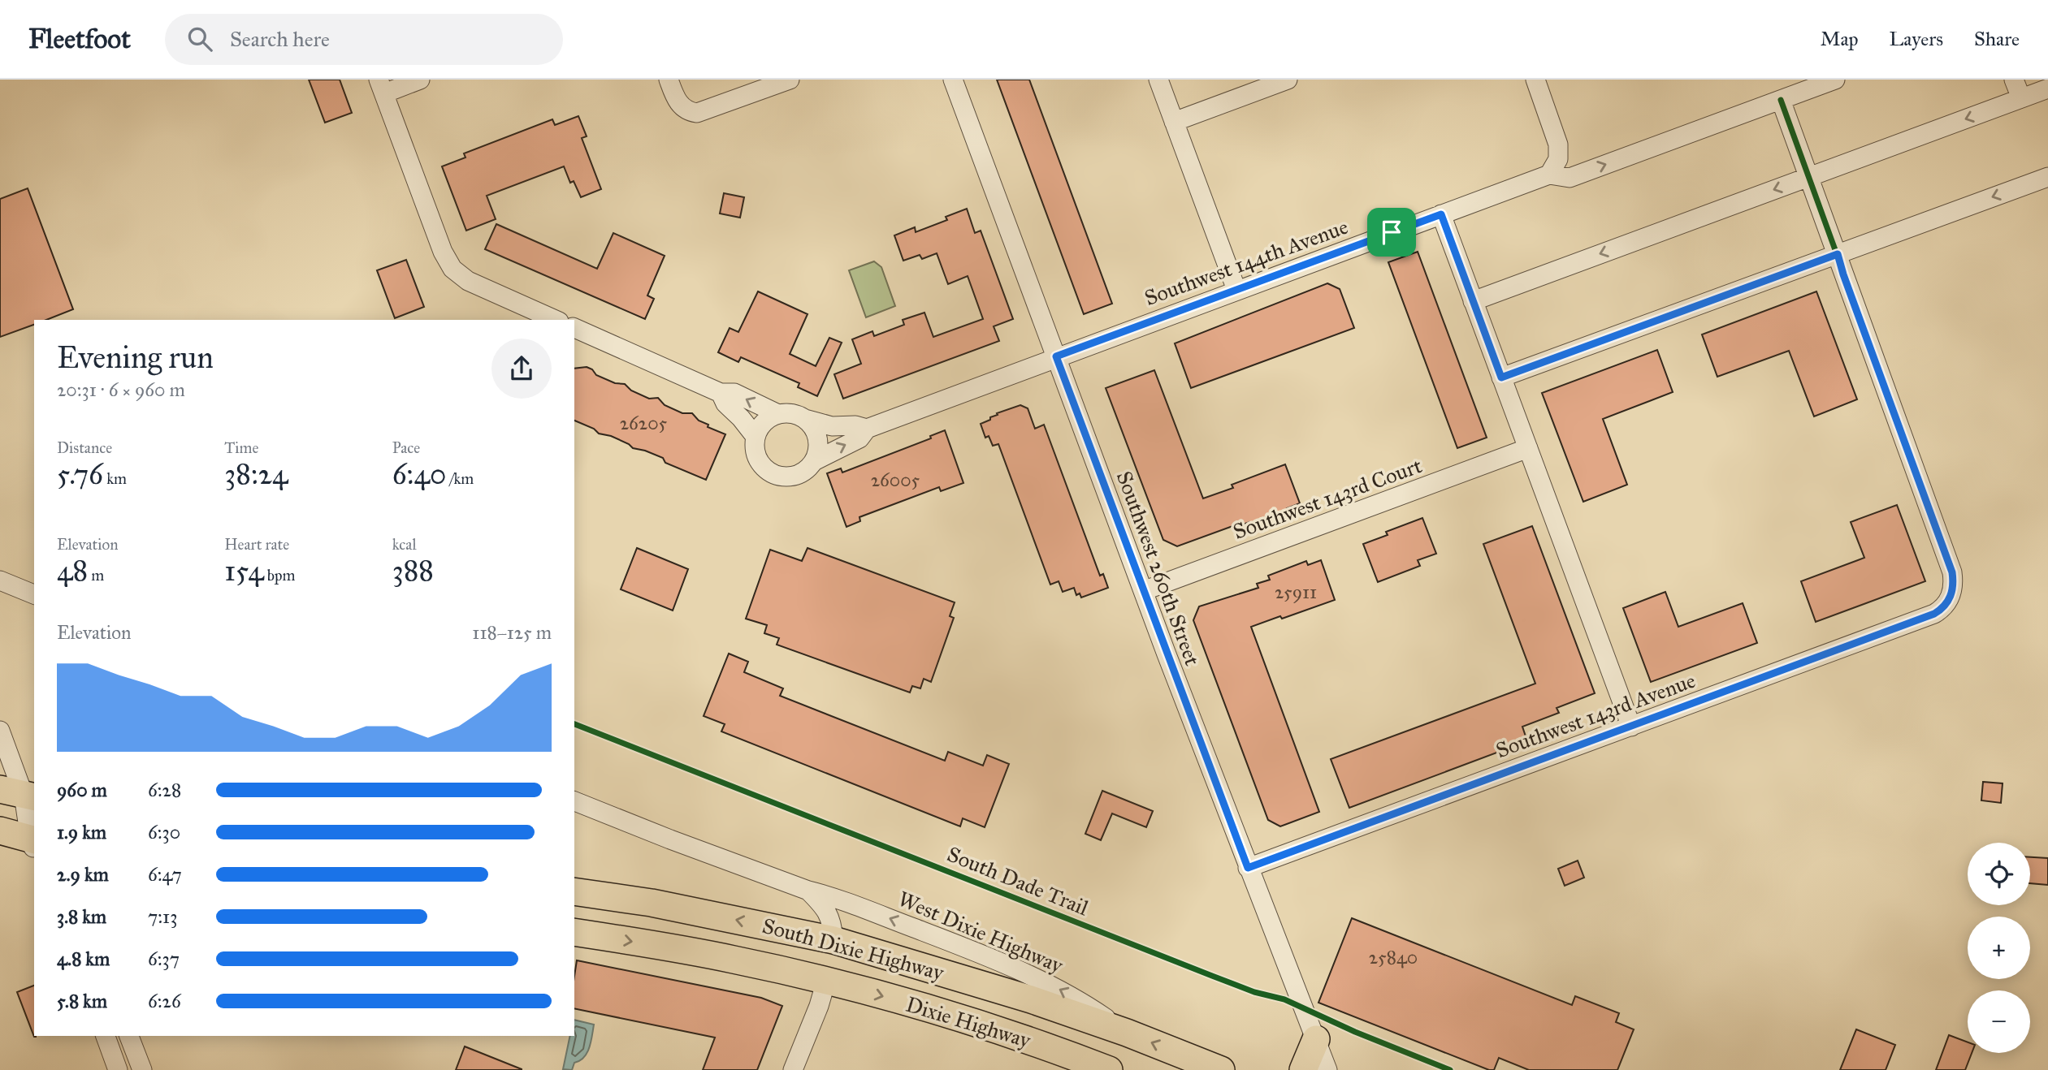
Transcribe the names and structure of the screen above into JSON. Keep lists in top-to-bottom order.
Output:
{
  "streets": {
    "highway": ["South Dixie Highway", "Dixie Highway"],
    "street": [
      "Southwest 144th Avenue",
      "Southwest 143rd Court",
      "Southwest 260th Street",
      "Southwest 143rd Avenue",
      "West Dixie Highway"
    ],
    "cycle path": ["South Dade Trail"]
  },
  "crossings": [
    ["Southwest 144th Avenue", "Southwest 260th Street"],
    ["Southwest 143rd Court", "Southwest 260th Street"],
    ["Southwest 260th Street", "Southwest 143rd Avenue"],
    ["West Dixie Highway", "South Dixie Highway"],
    ["South Dixie Highway", "Dixie Highway"]
  ],
  "one_way": ["West Dixie Highway", "Dixie Highway"],
  "house_numbers": [
    "26205",
    "26005",
    "25911",
    "25840"
  ],
  "page": {
    "header": "Fleetfoot",
    "search": "Search here",
    "nav": ["Map", "Layers", "Share"],
    "heading": ["Evening run", "20:31 · 6 × 960 m"],
    "stats": [
      ["Distance", "5.76 km"],
      ["Time", "38:24"],
      ["Pace", "6:40 /km"],
      ["Elevation", "48 m"],
      ["Heart rate", "154 bpm"],
      ["kcal", "388"]
    ],
    "chart": ["Elevation", "118–125 m"],
    "list": [
      {
        "name": "960 m",
        "note": "6:28"
      },
      {
        "name": "1.9 km",
        "note": "6:30"
      },
      {
        "name": "2.9 km",
        "note": "6:47"
      },
      {
        "name": "3.8 km",
        "note": "7:13"
      },
      {
        "name": "4.8 km",
        "note": "6:37"
      },
      {
        "name": "5.8 km",
        "note": "6:26"
      }
    ],
    "map_buttons": ["+", "−"]
  }
}
